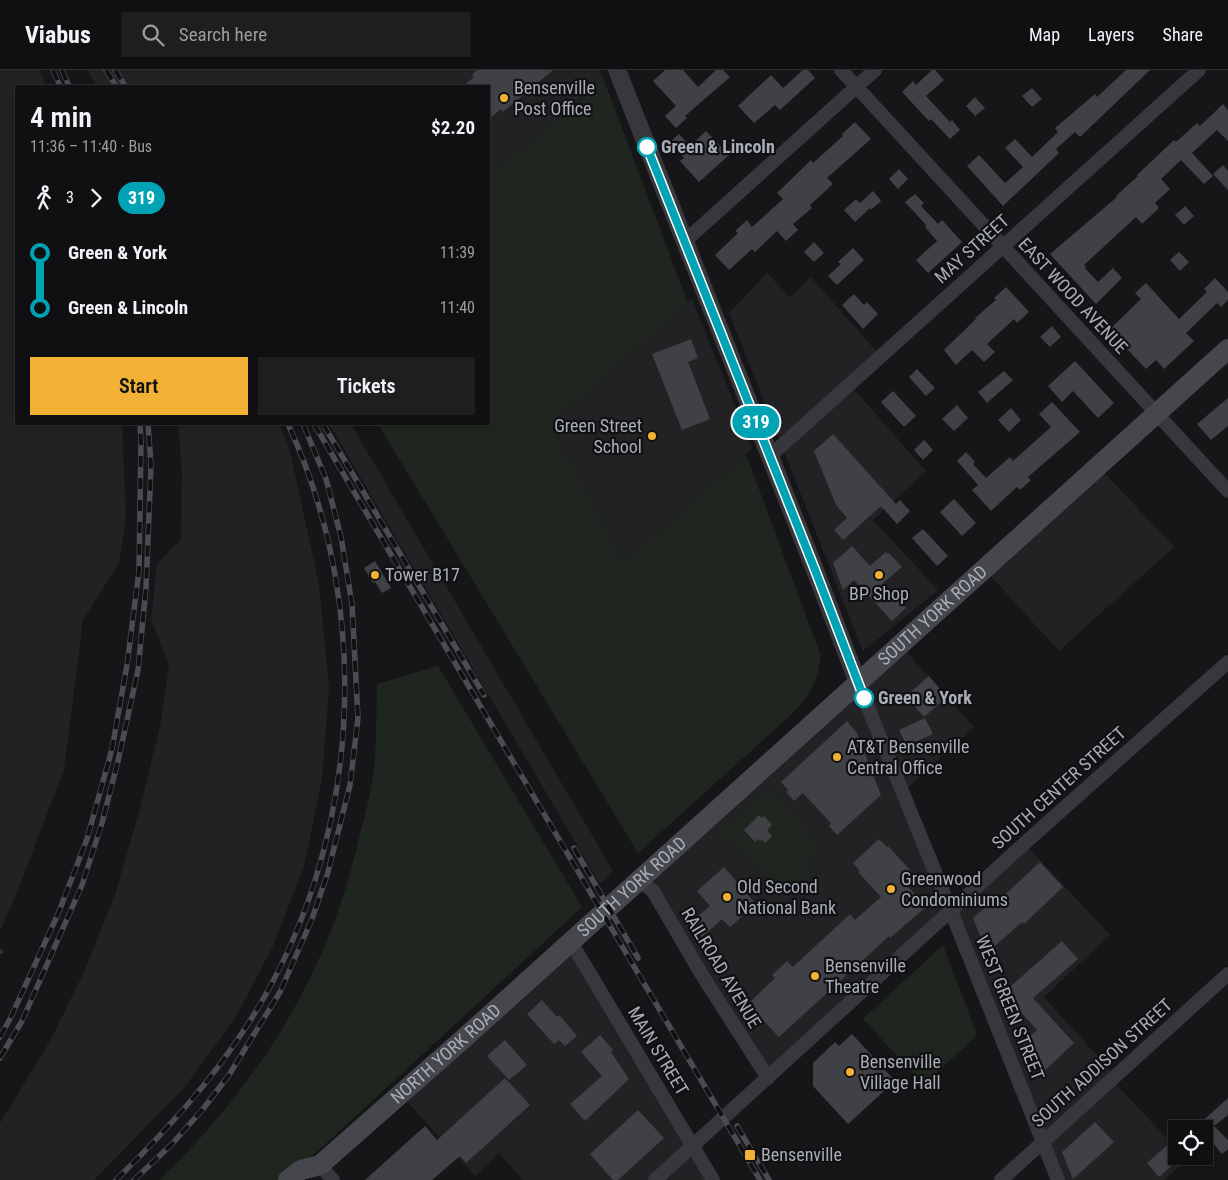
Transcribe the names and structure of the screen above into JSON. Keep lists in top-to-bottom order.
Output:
{
  "streets": {
    "main road": ["SOUTH YORK ROAD", "NORTH YORK ROAD"],
    "street": [
      "MAY STREET",
      "EAST WOOD AVENUE",
      "SOUTH CENTER STREET",
      "RAILROAD AVENUE",
      "WEST GREEN STREET",
      "MAIN STREET",
      "SOUTH ADDISON STREET"
    ]
  },
  "crossings": [
    ["MAY STREET", "EAST WOOD AVENUE"],
    ["EAST WOOD AVENUE", "SOUTH YORK ROAD"],
    ["SOUTH YORK ROAD", "RAILROAD AVENUE"],
    ["SOUTH YORK ROAD", "WEST GREEN STREET"],
    ["SOUTH YORK ROAD", "MAIN STREET"],
    ["SOUTH YORK ROAD", "NORTH YORK ROAD"],
    ["SOUTH CENTER STREET", "RAILROAD AVENUE"],
    ["SOUTH CENTER STREET", "WEST GREEN STREET"],
    ["SOUTH CENTER STREET", "MAIN STREET"],
    ["WEST GREEN STREET", "SOUTH ADDISON STREET"],
    ["MAIN STREET", "NORTH YORK ROAD"]
  ],
  "places": {
    "other": [
      "Bensenville Post Office",
      "Green & Lincoln",
      "Green Street School",
      "Tower B17",
      "BP Shop",
      "Green & York",
      "AT&T Bensenville Central Office",
      "Greenwood Condominiums",
      "Old Second National Bank",
      "Bensenville Theatre",
      "Bensenville Village Hall"
    ],
    "transit": ["Bensenville"]
  },
  "lines": ["bus line 319"],
  "page": {
    "header": "Viabus",
    "search": "Search here",
    "nav": ["Map", "Layers", "Share"],
    "on_map": "319",
    "heading": ["4 min", "11:36 – 11:40 · Bus", "$2.20"],
    "legs": ["3", "319"],
    "list": [
      {
        "name": "Green & York",
        "value": "11:39"
      },
      {
        "name": "Green & Lincoln",
        "value": "11:40"
      }
    ],
    "buttons": ["Start", "Tickets"]
  }
}
